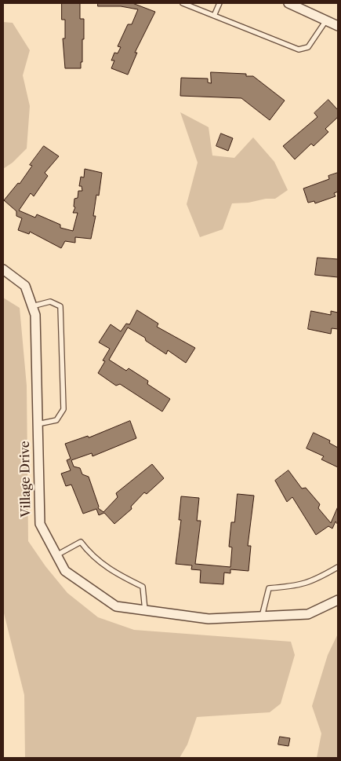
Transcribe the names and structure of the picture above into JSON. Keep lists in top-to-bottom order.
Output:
{
  "streets": {
    "street": ["Village Drive"]
  }
}
